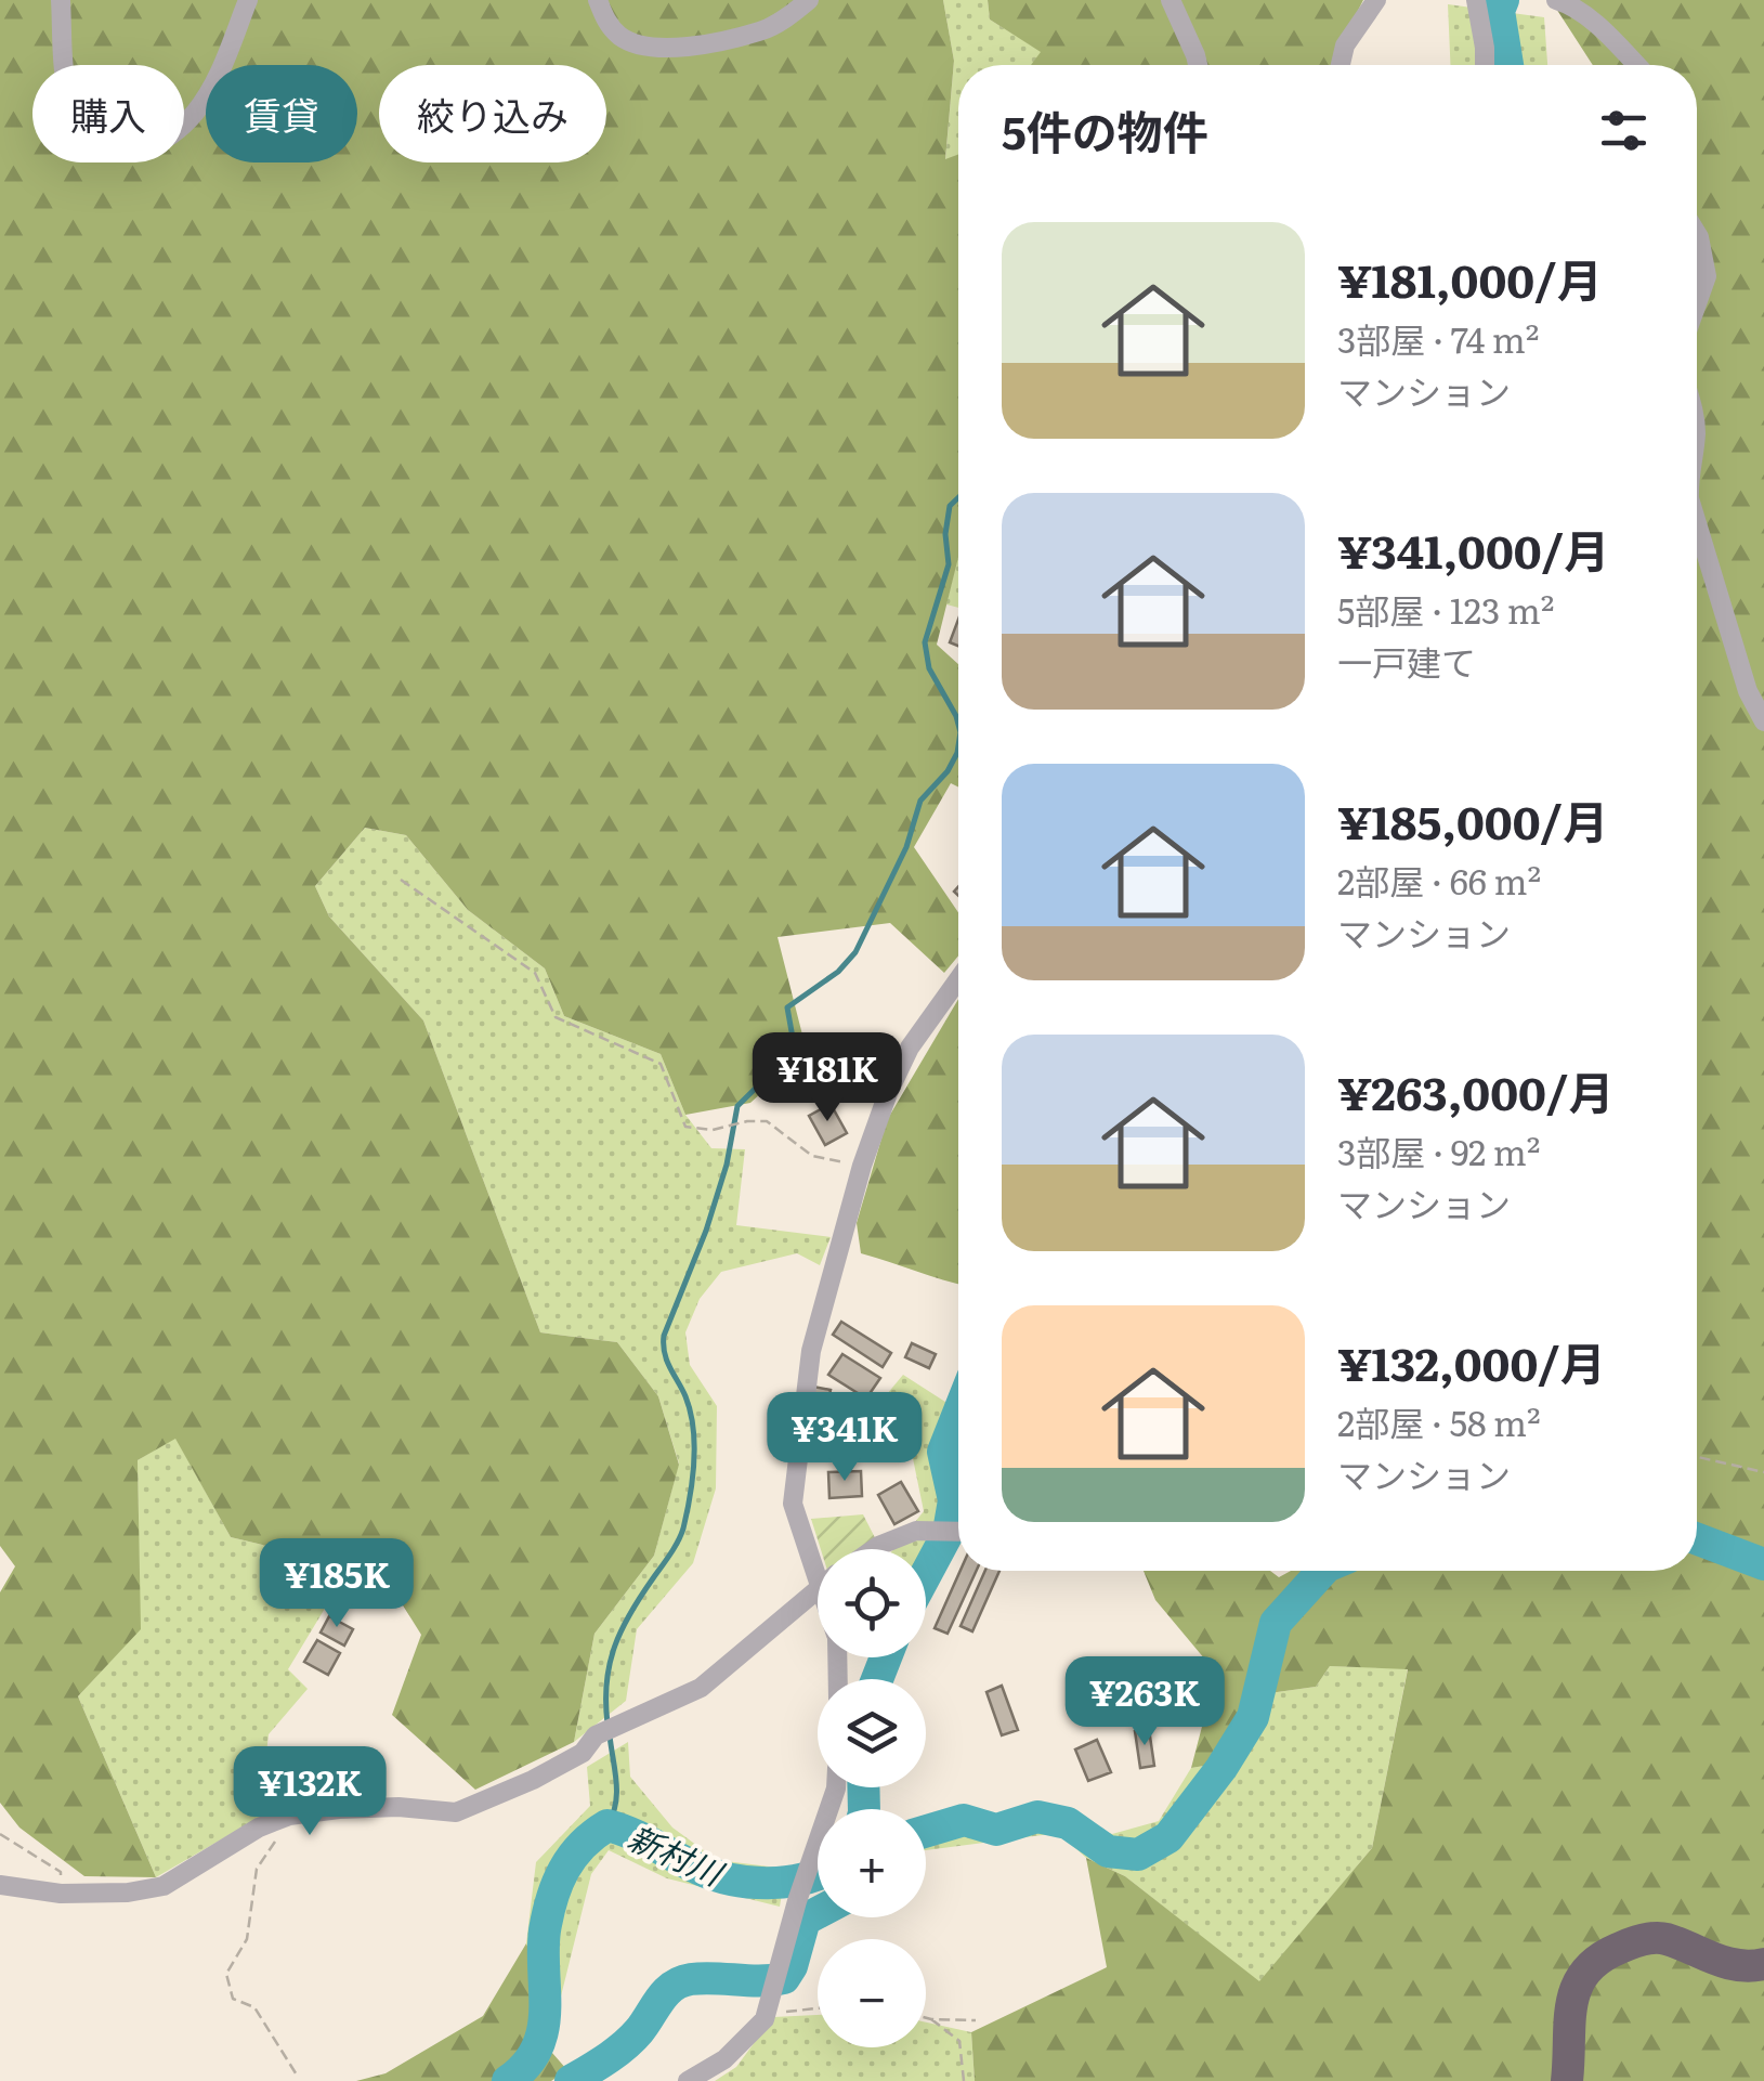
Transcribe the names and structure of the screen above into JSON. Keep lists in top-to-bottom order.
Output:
{
  "water": ["新村川"],
  "page": {
    "chip": ["購入", "賃貸", "絞り込み"],
    "heading": "5件の物件",
    "list": [
      {
        "name": "¥181,000/月",
        "note": "3部屋 · 74 m² · マンション"
      },
      {
        "name": "¥341,000/月",
        "note": "5部屋 · 123 m² · 一戸建て"
      },
      {
        "name": "¥185,000/月",
        "note": "2部屋 · 66 m² · マンション"
      },
      {
        "name": "¥263,000/月",
        "note": "3部屋 · 92 m² · マンション"
      },
      {
        "name": "¥132,000/月",
        "note": "2部屋 · 58 m² · マンション"
      }
    ],
    "price": [
      "¥181K",
      "¥341K",
      "¥185K",
      "¥263K",
      "¥132K"
    ],
    "map_buttons": ["+", "−"]
  }
}
